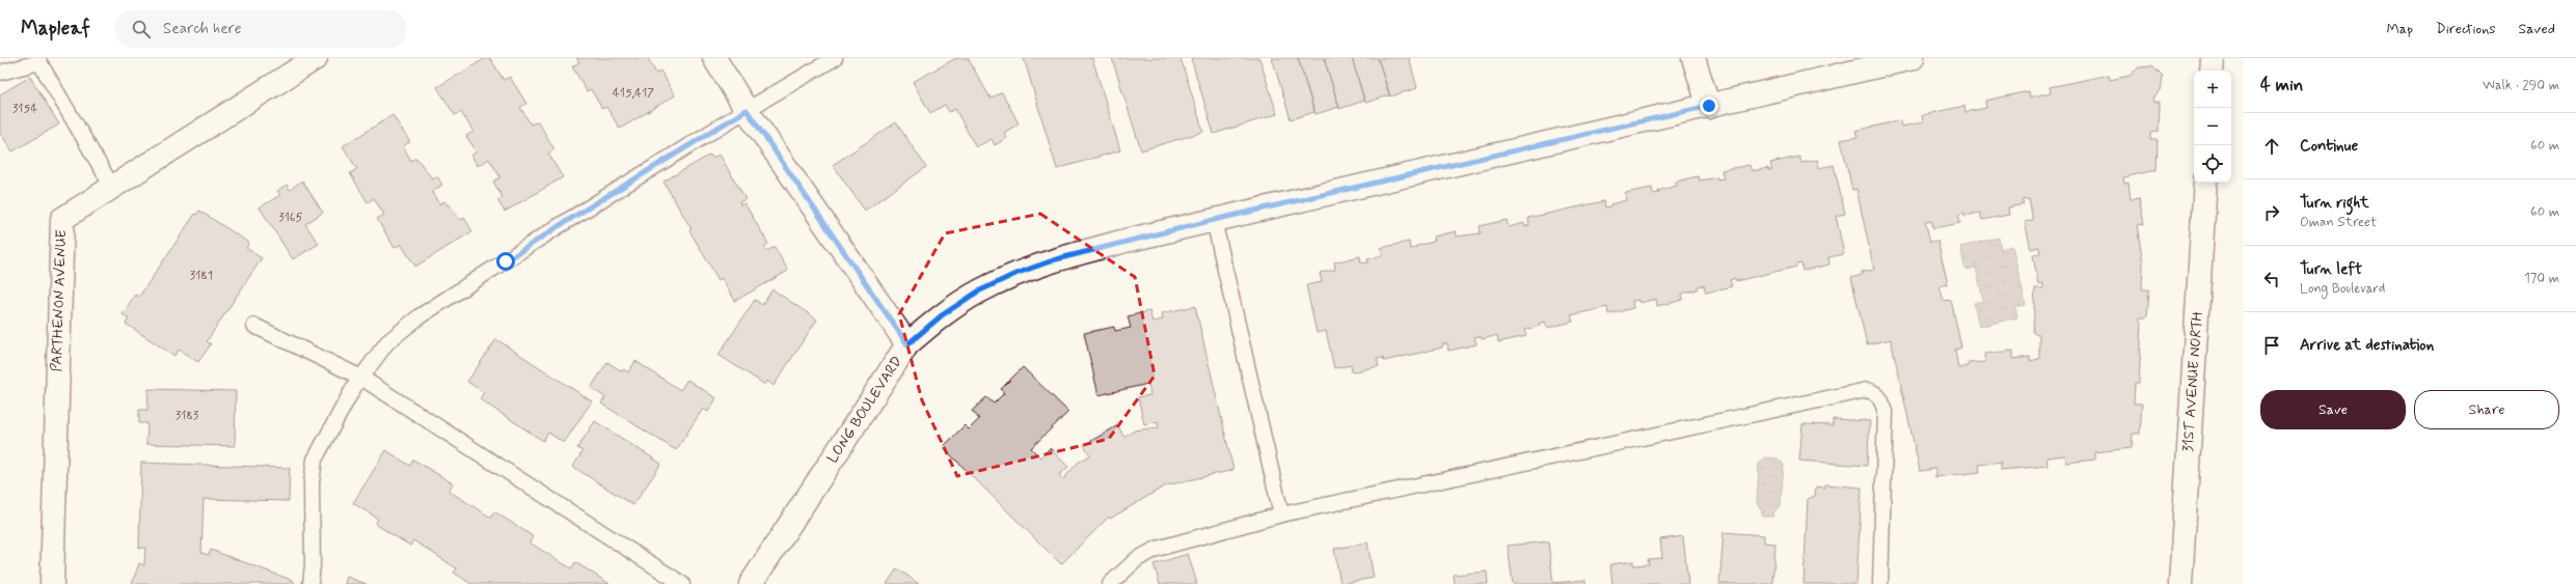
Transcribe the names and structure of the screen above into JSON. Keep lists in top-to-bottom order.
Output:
{
  "streets": {
    "street": ["PARTHENON AVENUE", "31ST AVENUE NORTH", "LONG BOULEVARD"]
  },
  "house_numbers": [
    "415,417",
    "3154",
    "3165",
    "3181",
    "3183"
  ],
  "page": {
    "header": "Mapleaf",
    "search": "Search here",
    "nav": ["Map", "Directions", "Saved"],
    "heading": ["4 min", "Walk · 290 m"],
    "map_buttons": ["+", "−"],
    "list": [
      ["Continue", "60 m"],
      ["Turn right", "Oman Street", "60 m"],
      ["Turn left", "Long Boulevard", "170 m"],
      "Arrive at destination"
    ],
    "buttons": ["Save", "Share"]
  }
}
